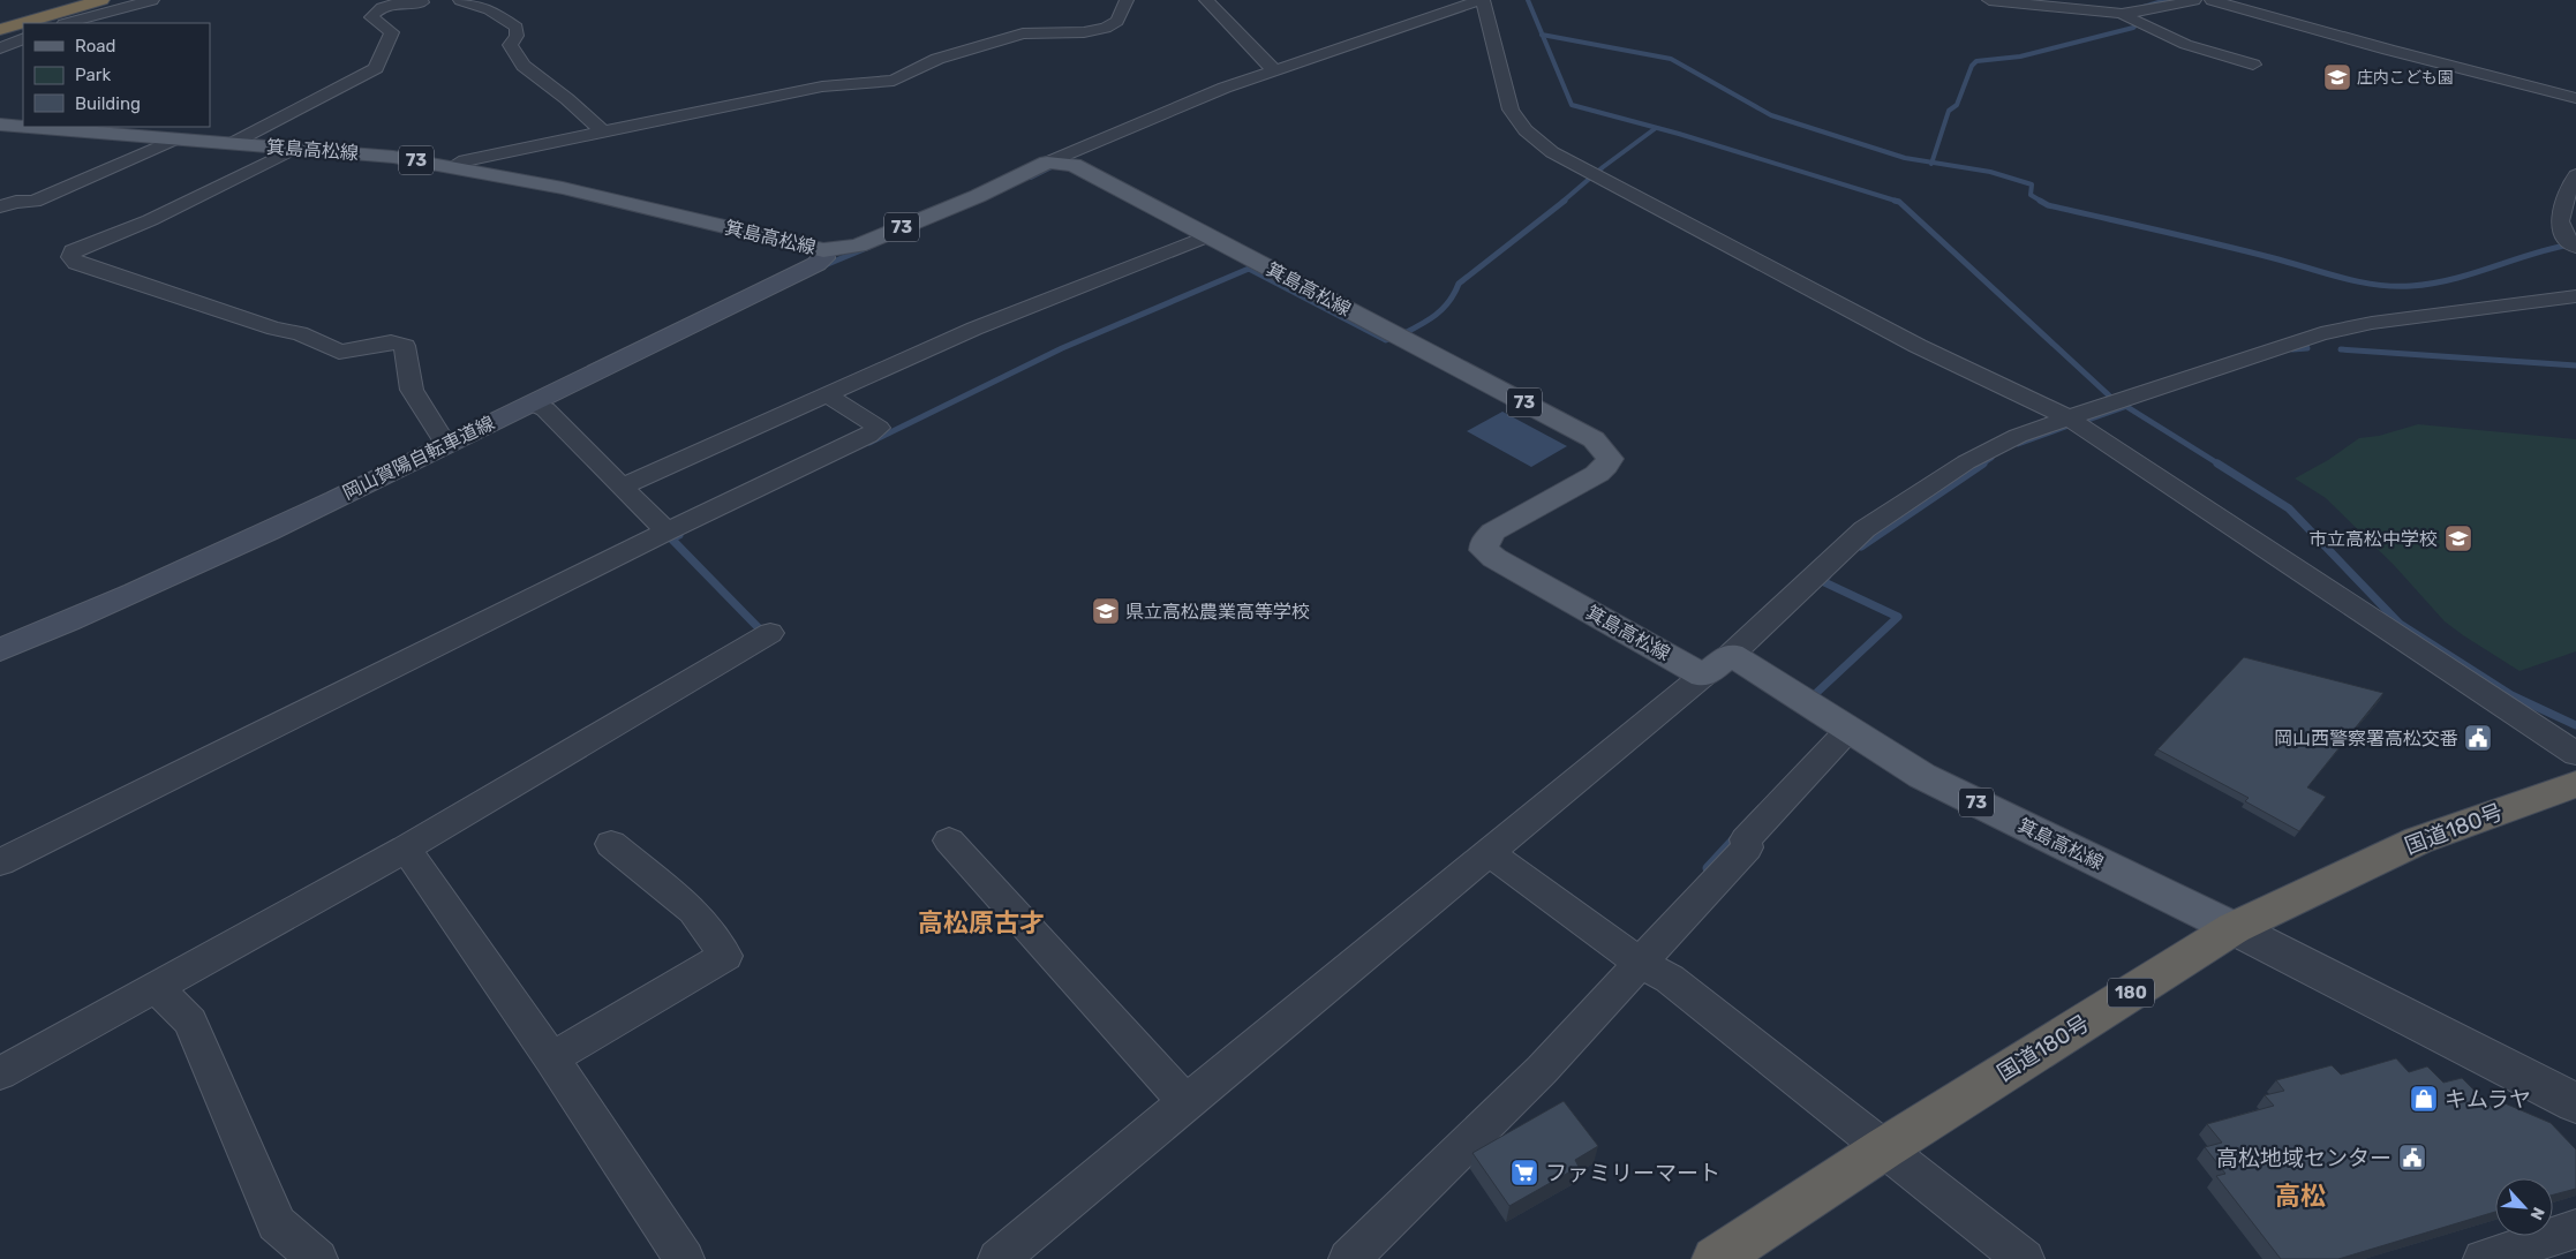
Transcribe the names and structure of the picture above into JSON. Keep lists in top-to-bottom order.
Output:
{
  "streets": {
    "highway": ["国道180号", "180"],
    "main road": ["箕島高松線", "73", "岡山賀陽自転車道線"]
  },
  "crossings": [
    ["箕島高松線", "岡山賀陽自転車道線"],
    ["箕島高松線", "国道180号"]
  ],
  "districts": ["高松原古才", "高松"],
  "places": {
    "school or university": ["庄内こども園", "市立高松中学校", "県立高松農業高等学校"],
    "public building": ["岡山西警察署高松交番", "高松地域センター"],
    "shop": ["キムラヤ"],
    "supermarket": ["ファミリーマート"]
  },
  "legend": ["Road", "Park", "Building"],
  "north": "bottom right"
}
